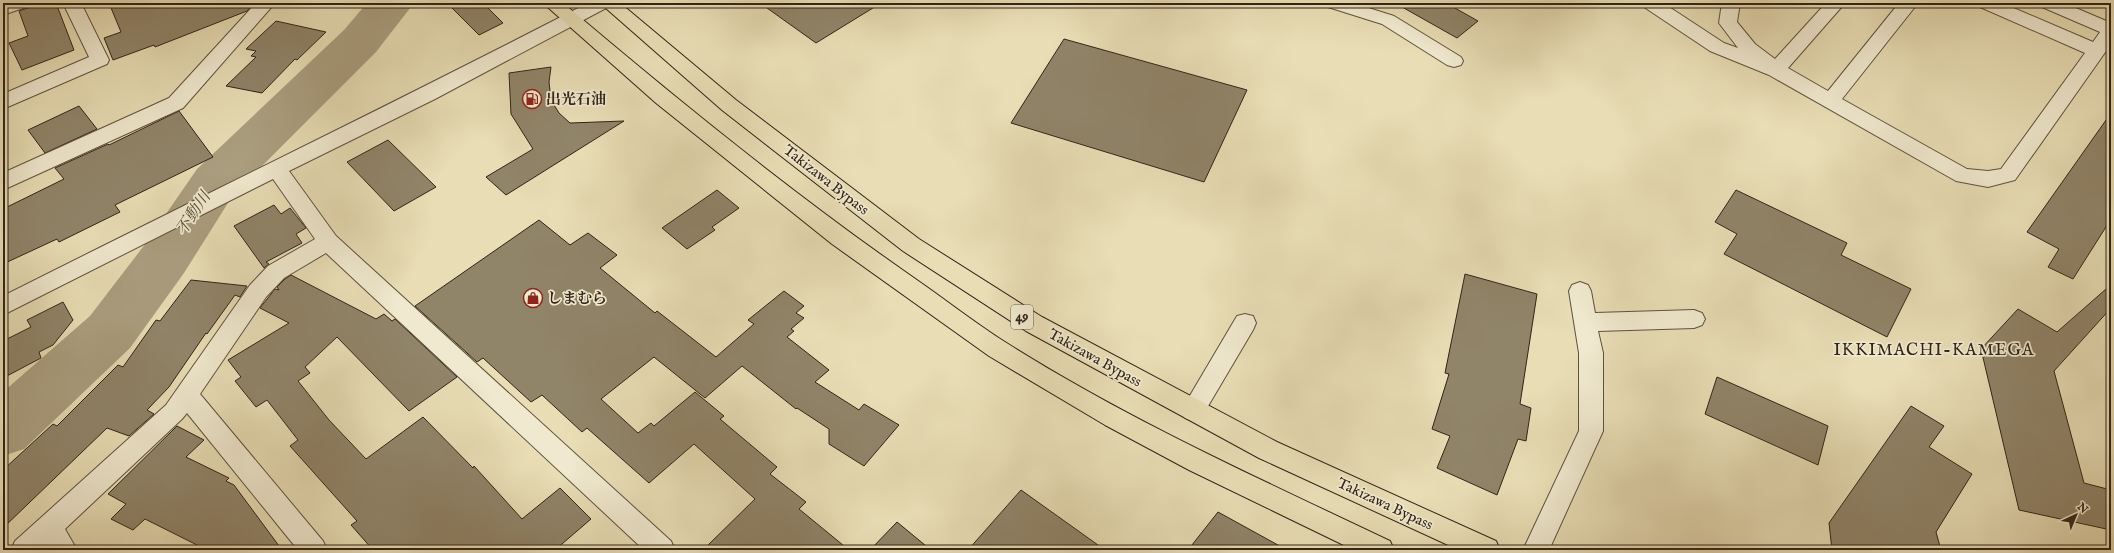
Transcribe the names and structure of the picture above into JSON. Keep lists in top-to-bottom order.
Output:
{
  "streets": {
    "highway": ["Takizawa Bypass", "49"]
  },
  "districts": ["IKKIMACHI-KAMEGA"],
  "water": ["不動川"],
  "places": {
    "fuel station": ["出光石油"],
    "shop": ["しまむら"]
  },
  "north": "top right"
}
